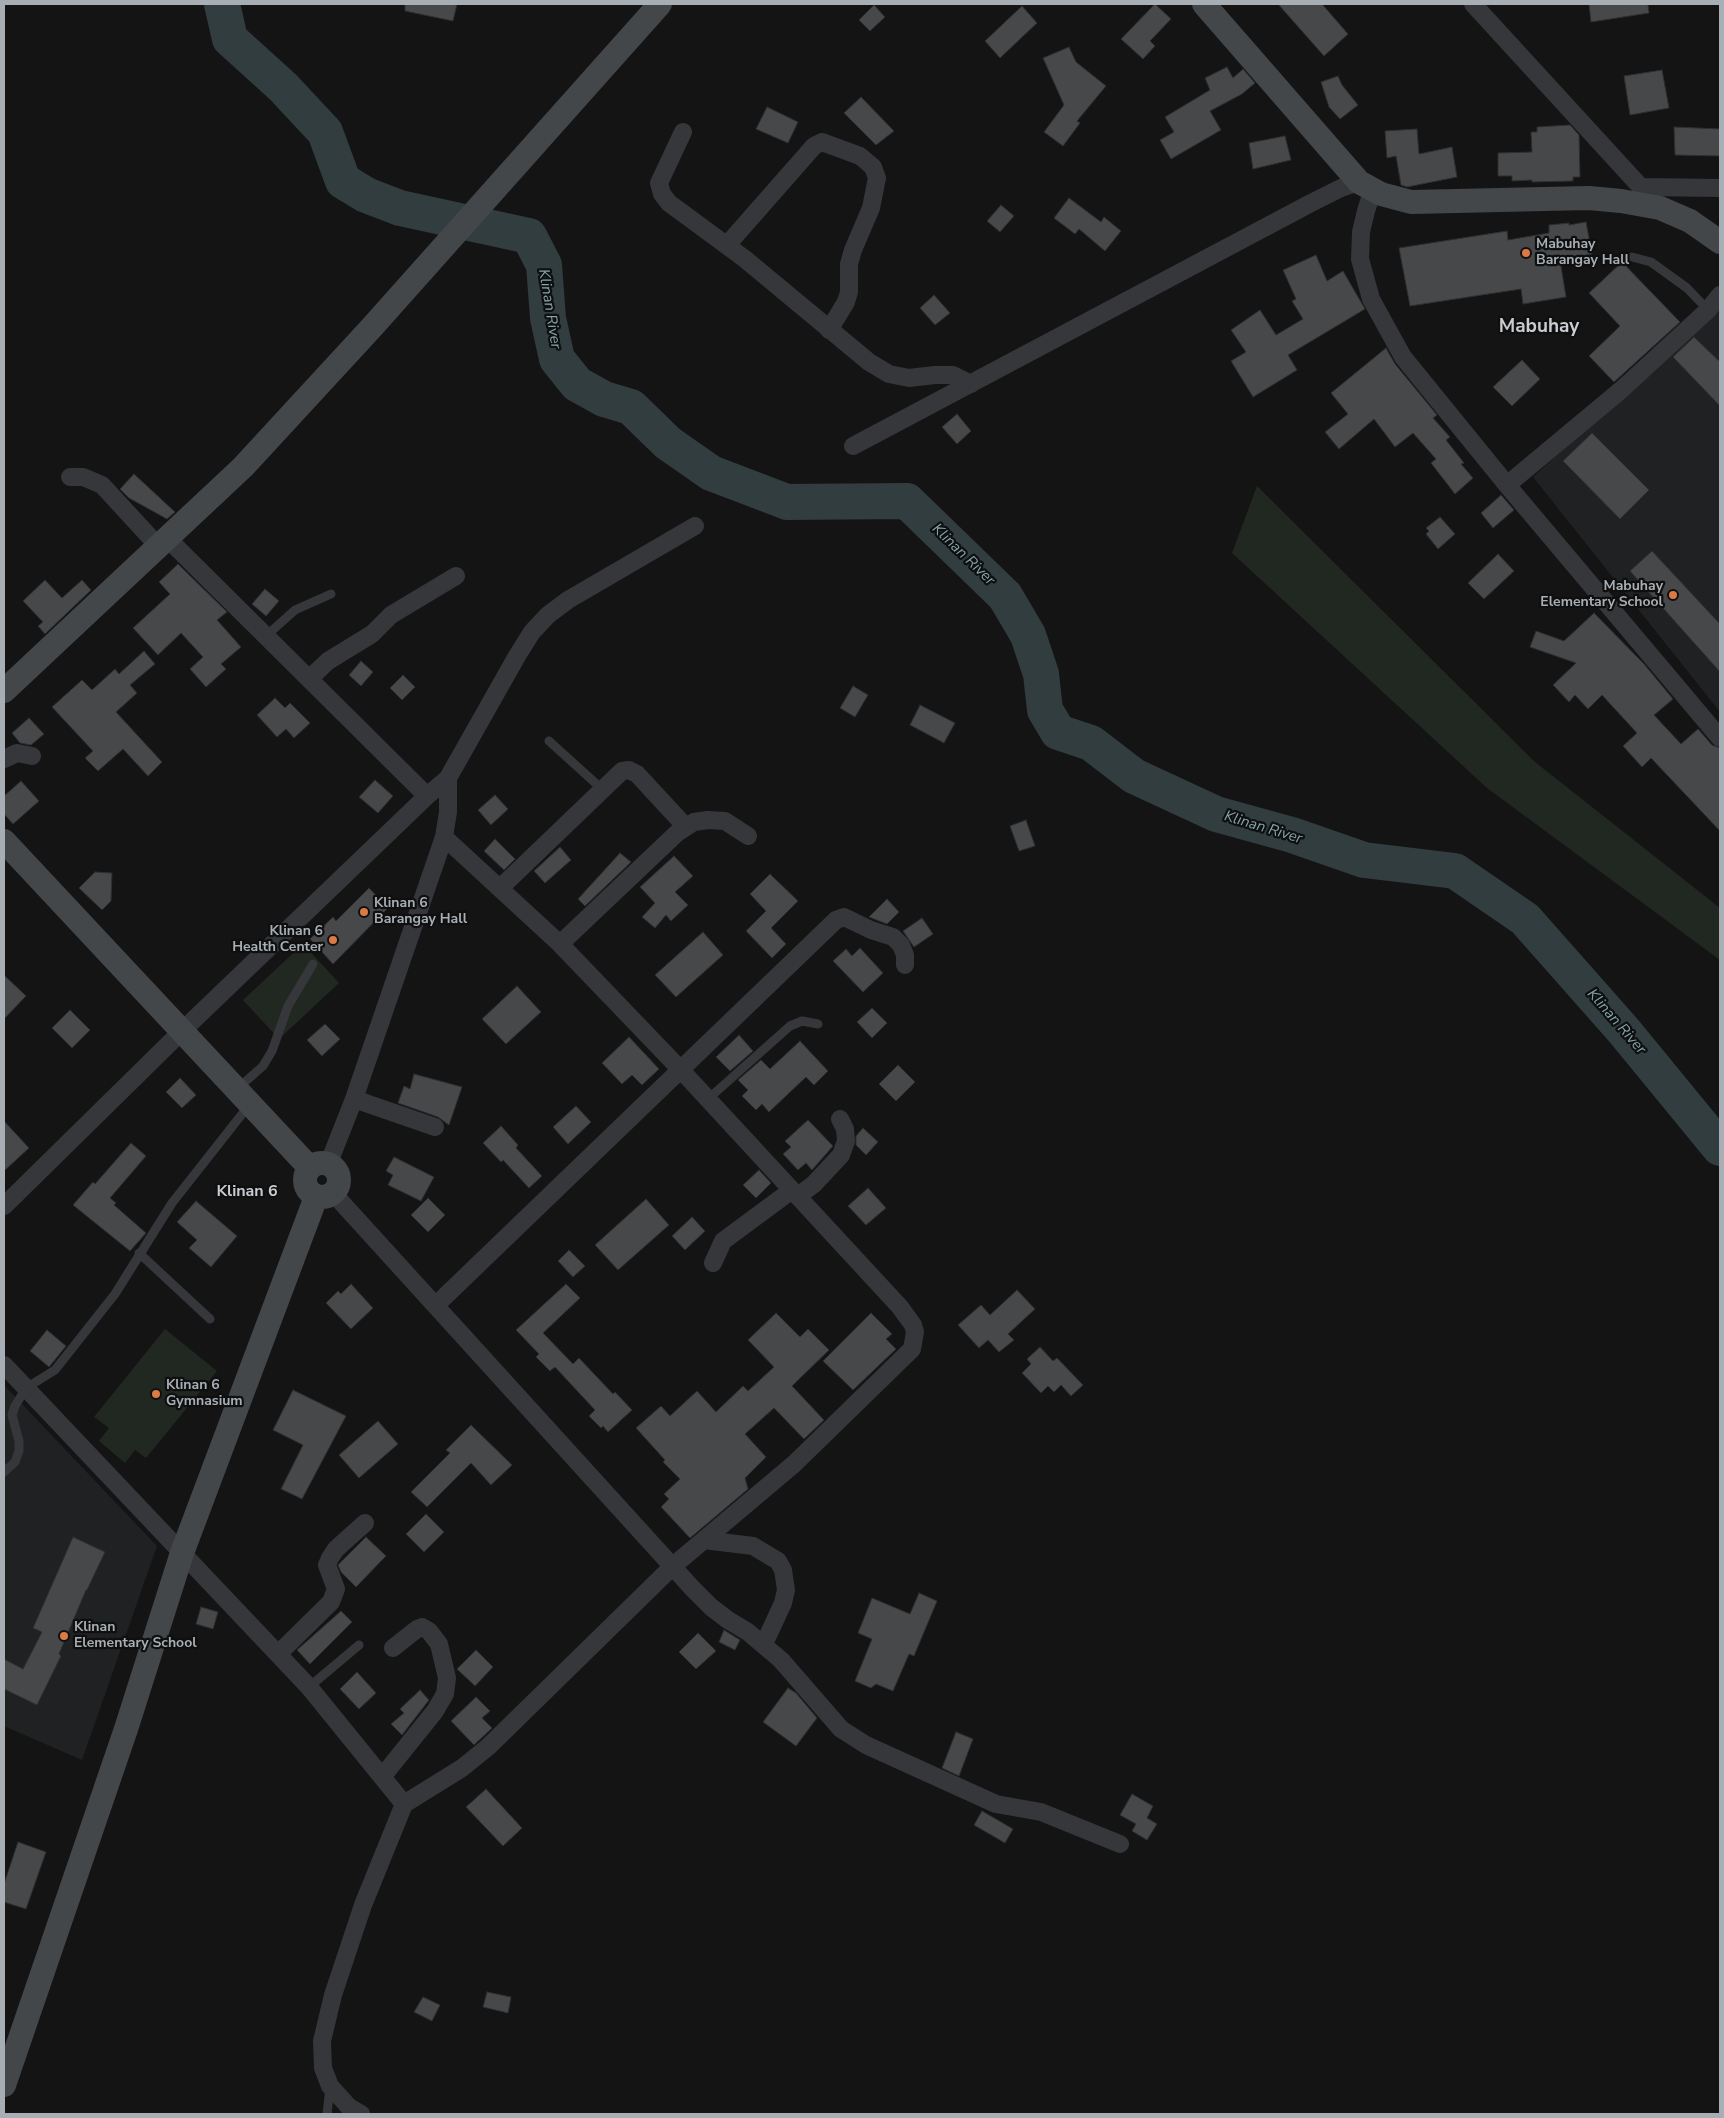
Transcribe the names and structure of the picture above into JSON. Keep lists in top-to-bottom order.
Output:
{
  "districts": ["Mabuhay", "Klinan 6"],
  "water": ["Klinan River"],
  "places": [
    "Mabuhay Barangay Hall",
    "Mabuhay Elementary School",
    "Klinan 6 Barangay Hall",
    "Klinan 6 Health Center",
    "Klinan 6 Gymnasium",
    "Klinan Elementary School"
  ]
}
